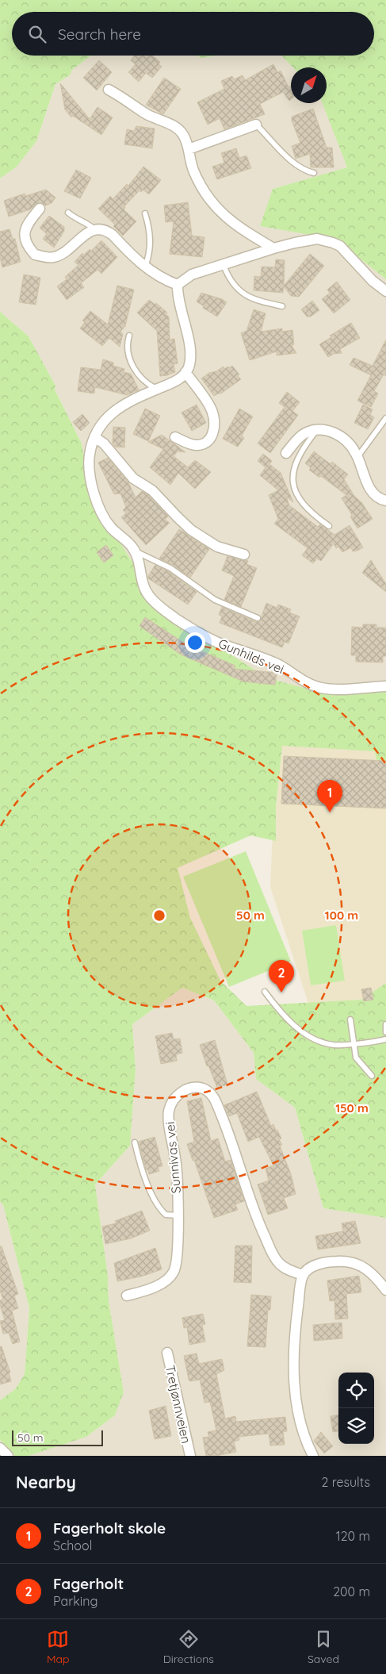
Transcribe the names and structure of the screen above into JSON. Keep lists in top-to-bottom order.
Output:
{
  "streets": {
    "street": ["Gunhilds vei", "Sunnivas vei", "Tretjønnveien"]
  },
  "scale_bar": "50 m",
  "north": "top right",
  "page": {
    "search": "Search here",
    "pins": ["1", "2"],
    "scale": "50 m",
    "heading": ["Nearby", "2 results"],
    "list": [
      {
        "mark": "1",
        "name": "Fagerholt skole",
        "note": "School",
        "value": "120 m"
      },
      {
        "mark": "2",
        "name": "Fagerholt",
        "note": "Parking",
        "value": "200 m"
      }
    ],
    "nav": ["Map", "Directions", "Saved"]
  },
  "rings": ["50 m", "100 m", "150 m"]
}
